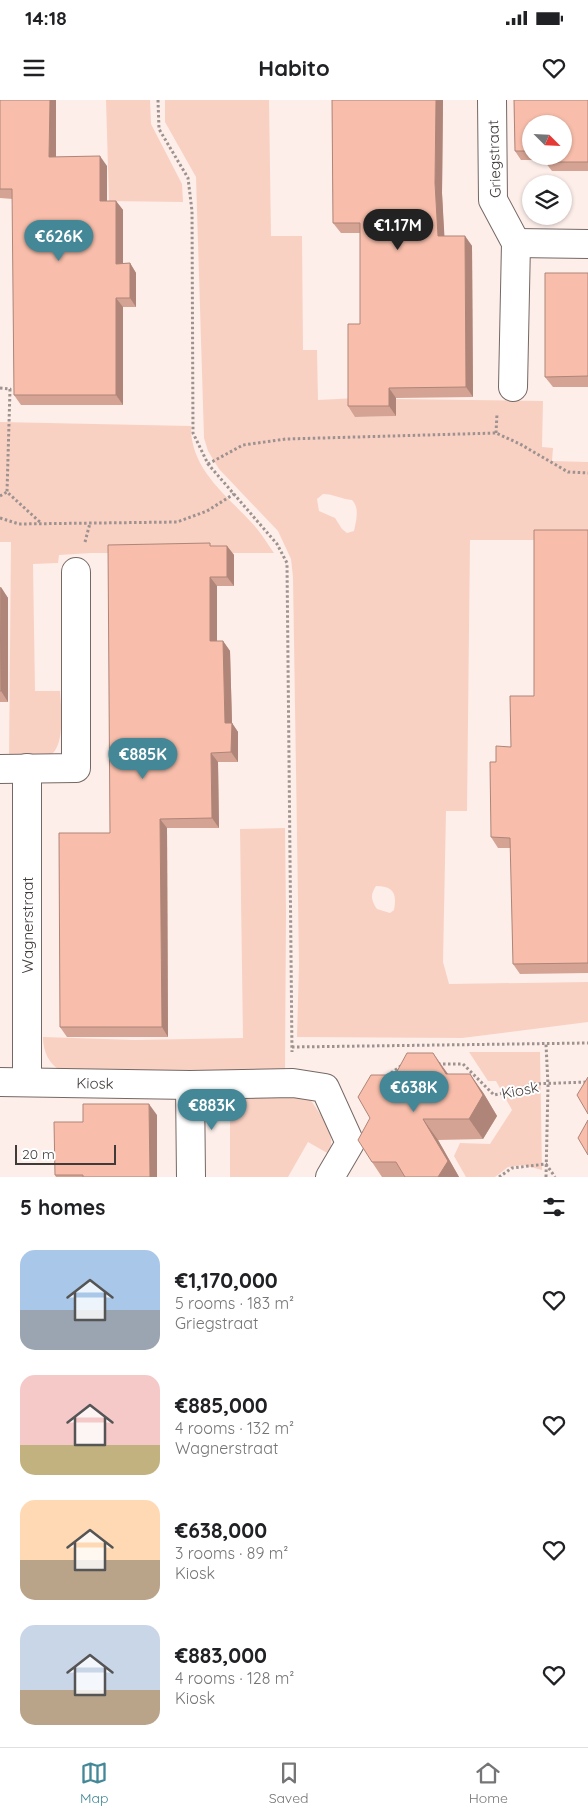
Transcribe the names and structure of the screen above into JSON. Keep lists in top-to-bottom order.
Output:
{
  "streets": {
    "street": ["Griegstraat", "Wagnerstraat", "Kiosk"]
  },
  "crossings": [
    ["Wagnerstraat", "Kiosk"]
  ],
  "scale_bar": "20 m",
  "north": "bottom right",
  "page": {
    "status": "14:18",
    "header": "Habito",
    "price": [
      "€1.17M",
      "€626K",
      "€885K",
      "€638K",
      "€883K"
    ],
    "scale": "20 m",
    "heading": "5 homes",
    "list": [
      {
        "name": "€1,170,000",
        "note": "5 rooms · 183 m² · Griegstraat"
      },
      {
        "name": "€885,000",
        "note": "4 rooms · 132 m² · Wagnerstraat"
      },
      {
        "name": "€638,000",
        "note": "3 rooms · 89 m² · Kiosk"
      },
      {
        "name": "€883,000",
        "note": "4 rooms · 128 m² · Kiosk"
      }
    ],
    "tabs": ["Map", "Saved", "Home"]
  }
}
